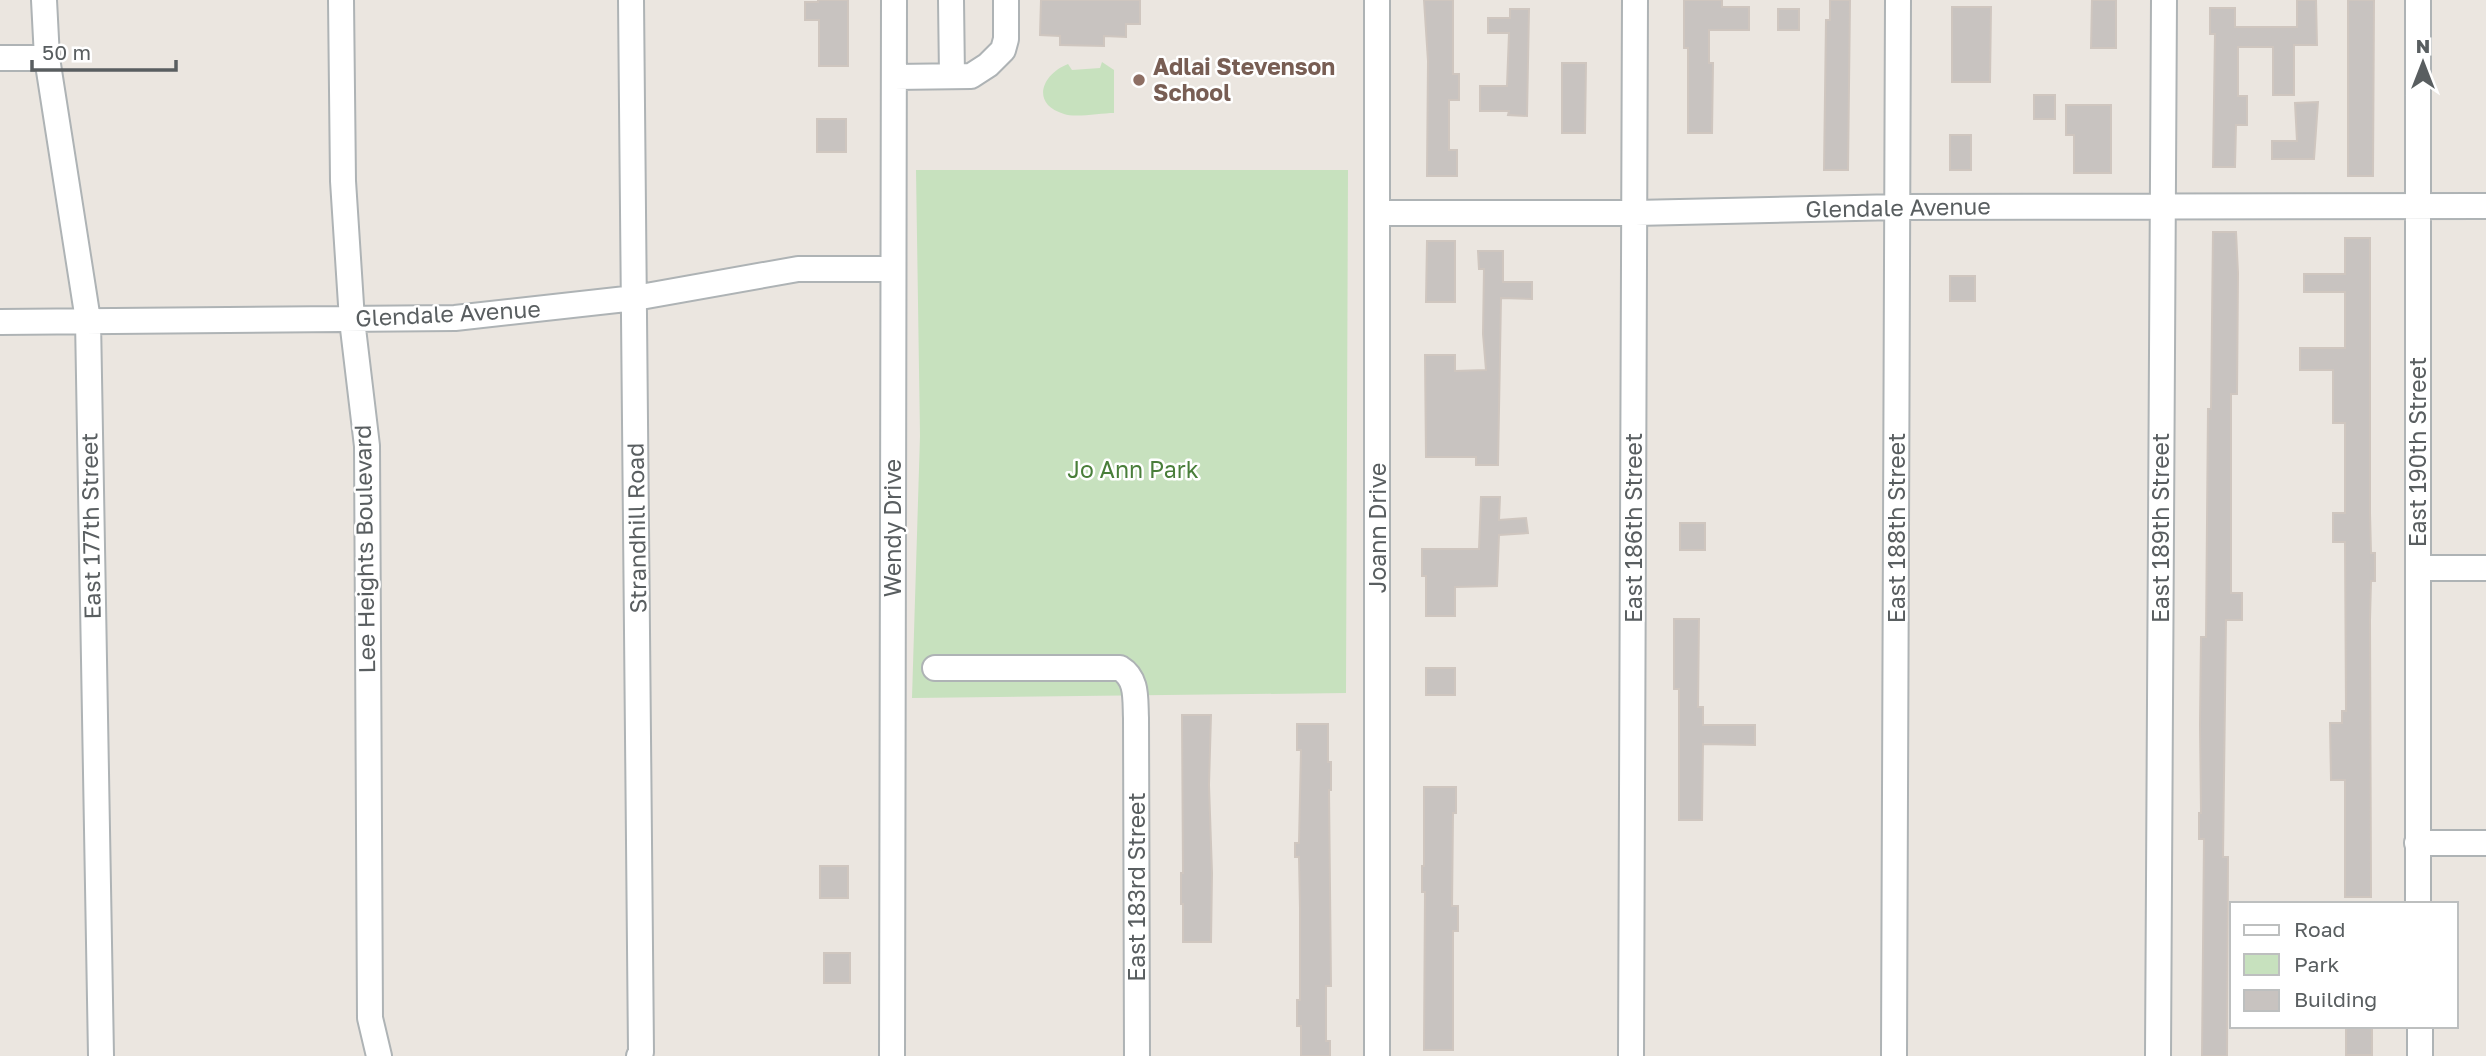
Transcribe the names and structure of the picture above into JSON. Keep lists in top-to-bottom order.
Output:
{
  "streets": {
    "street": [
      "Glendale Avenue",
      "East 190th Street",
      "East 177th Street",
      "Strandhill Road",
      "Wendy Drive",
      "Joann Drive",
      "East 186th Street",
      "East 188th Street",
      "East 189th Street",
      "Lee Heights Boulevard",
      "East 183rd Street"
    ]
  },
  "crossings": [
    ["Glendale Avenue", "East 190th Street"],
    ["Glendale Avenue", "East 177th Street"],
    ["Glendale Avenue", "Strandhill Road"],
    ["Glendale Avenue", "Wendy Drive"],
    ["Glendale Avenue", "Joann Drive"],
    ["Glendale Avenue", "East 186th Street"],
    ["Glendale Avenue", "East 188th Street"],
    ["Glendale Avenue", "East 189th Street"],
    ["Glendale Avenue", "Lee Heights Boulevard"]
  ],
  "parks": ["Jo Ann Park"],
  "places": ["Adlai Stevenson School"],
  "legend": ["Road", "Park", "Building"],
  "scale_bar": "50 m",
  "north": "top"
}
